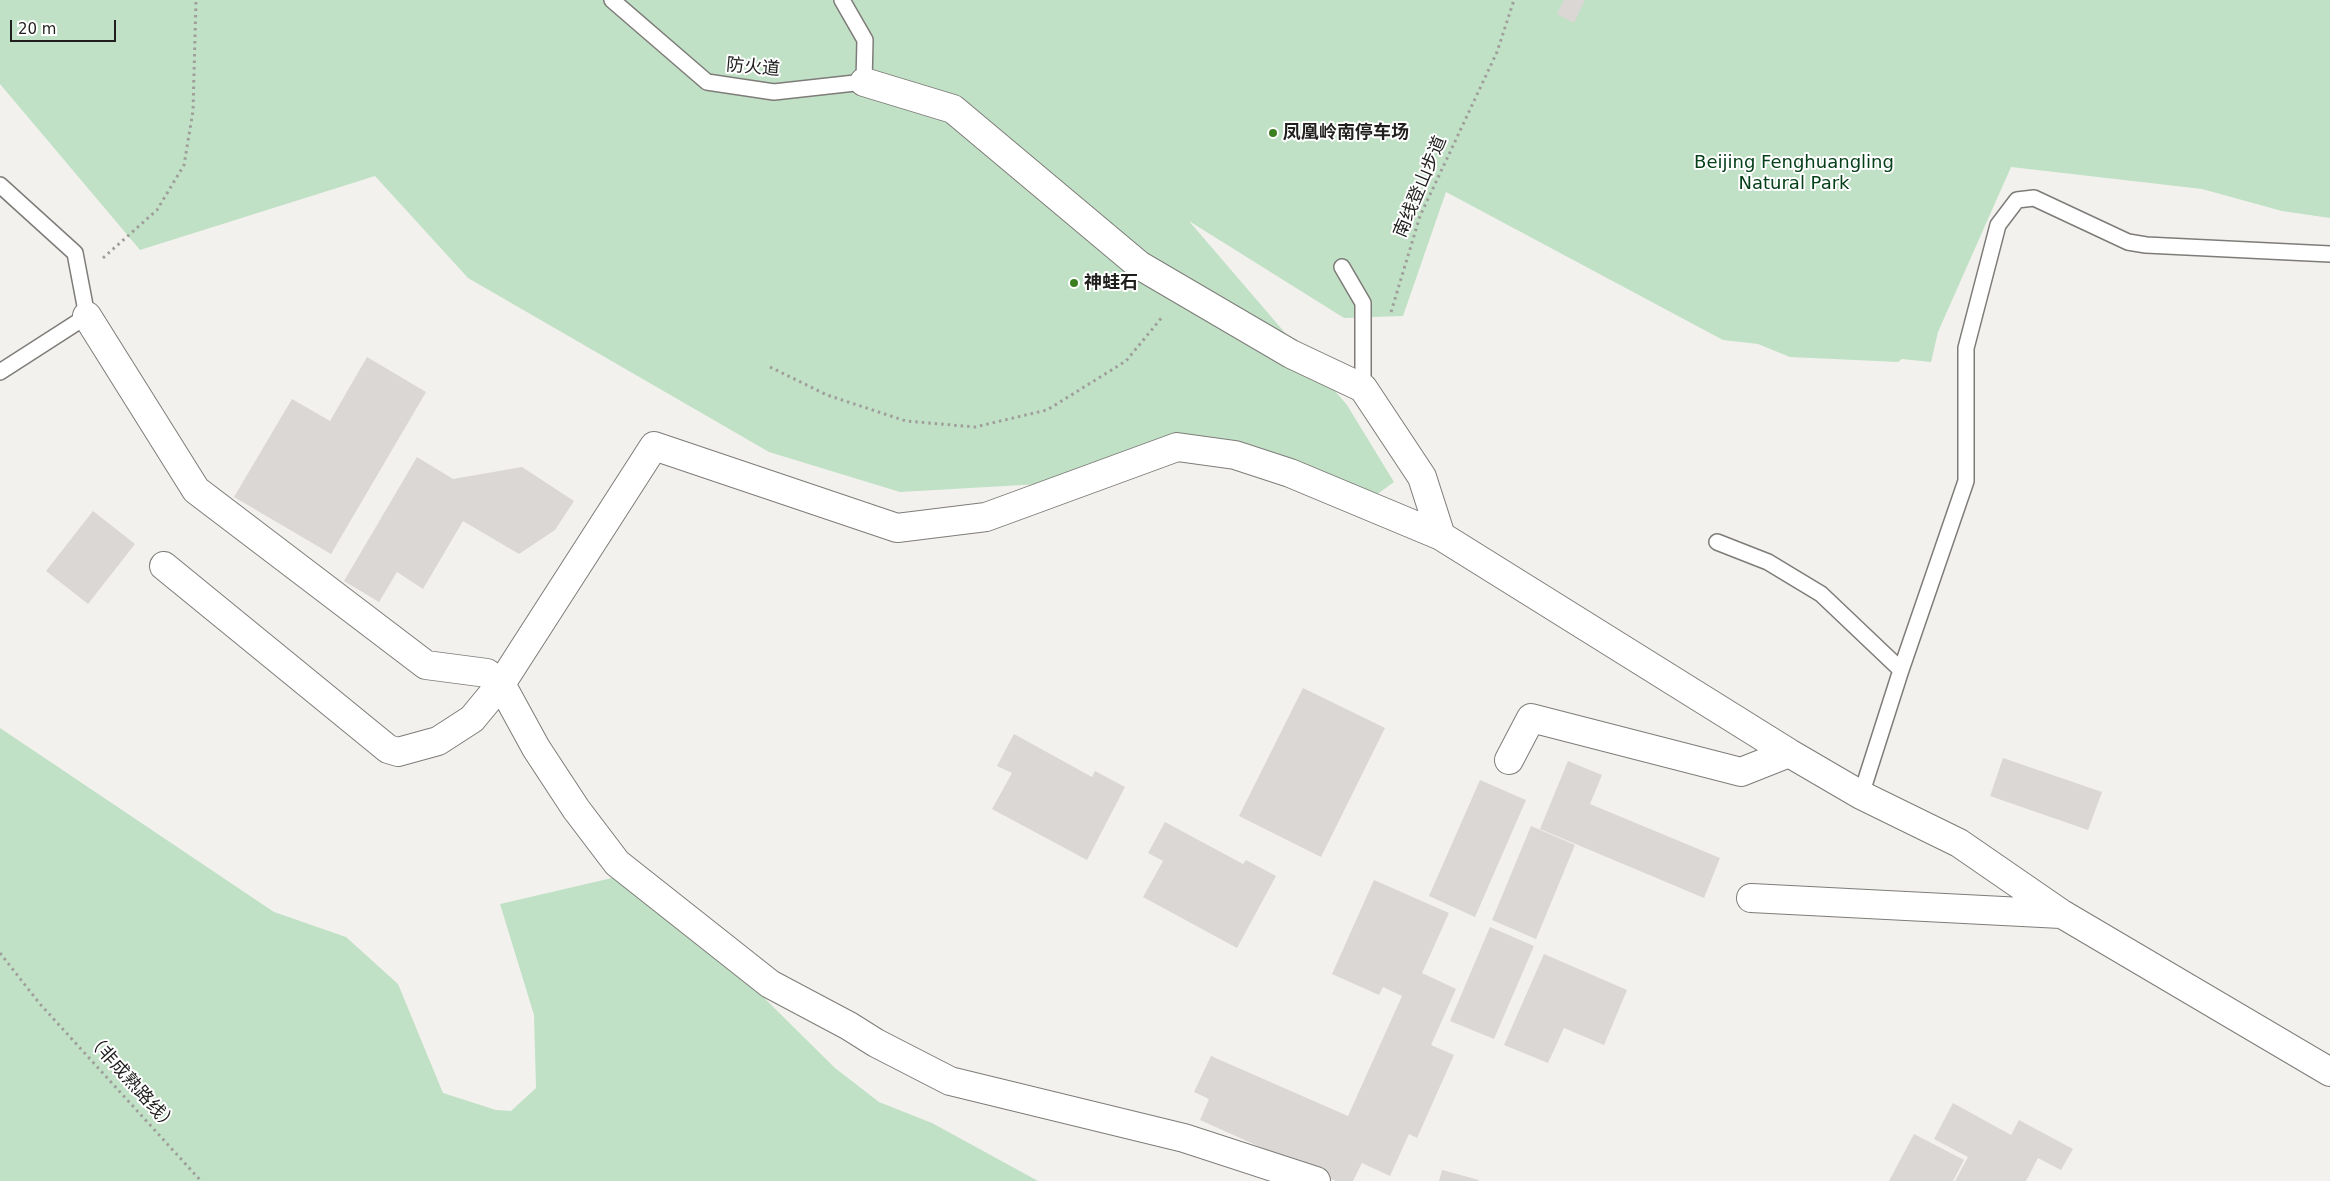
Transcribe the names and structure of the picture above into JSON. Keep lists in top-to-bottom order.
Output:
{
  "streets": {
    "lane": ["防火道"],
    "path": ["南线登山步道", "（非成熟路线）"]
  },
  "parks": ["Beijing Fenghuangling Natural Park"],
  "places": ["凤凰岭南停车场", "神蛙石"],
  "scale_bar": "20 m"
}
